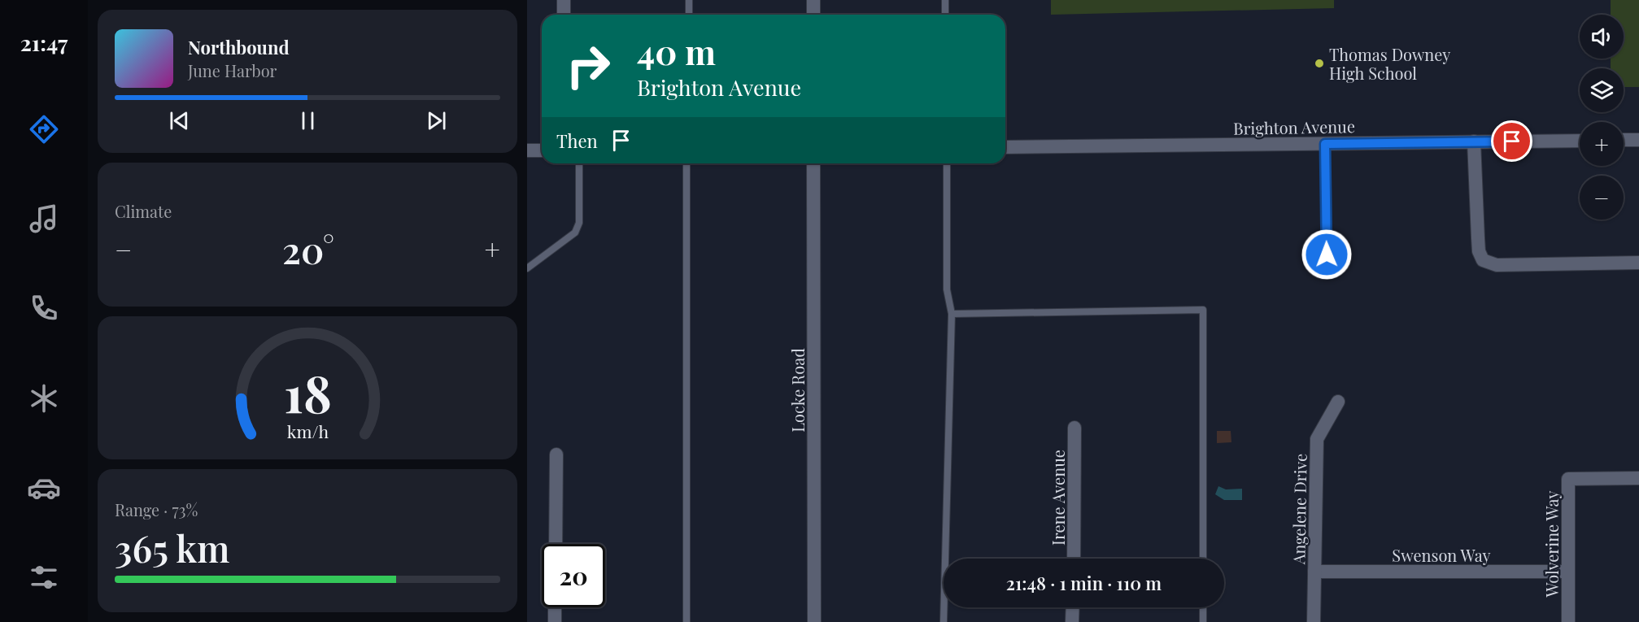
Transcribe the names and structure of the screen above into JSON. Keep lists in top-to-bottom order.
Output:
{
  "streets": {
    "street": [
      "Brighton Avenue",
      "Locke Road",
      "Irene Avenue",
      "Angelene Drive",
      "Wolverine Way",
      "Swenson Way"
    ]
  },
  "crossings": [
    ["Angelene Drive", "Swenson Way"],
    ["Wolverine Way", "Swenson Way"]
  ],
  "places": ["Thomas Downey High School"],
  "page": {
    "tabs": "21:47",
    "map_buttons": ["+", "−"],
    "turn": ["40 m", "Brighton Avenue"],
    "song": ["Northbound", "June Harbor"],
    "then": "Then",
    "tile": [
      "Climate",
      ["Range · 73%", "365 km"]
    ],
    "heat": ["−", "20°", "+"],
    "limit": "20",
    "trip": "21:48 · 1 min · 110 m",
    "gauge": ["18", "km/h"]
  }
}
